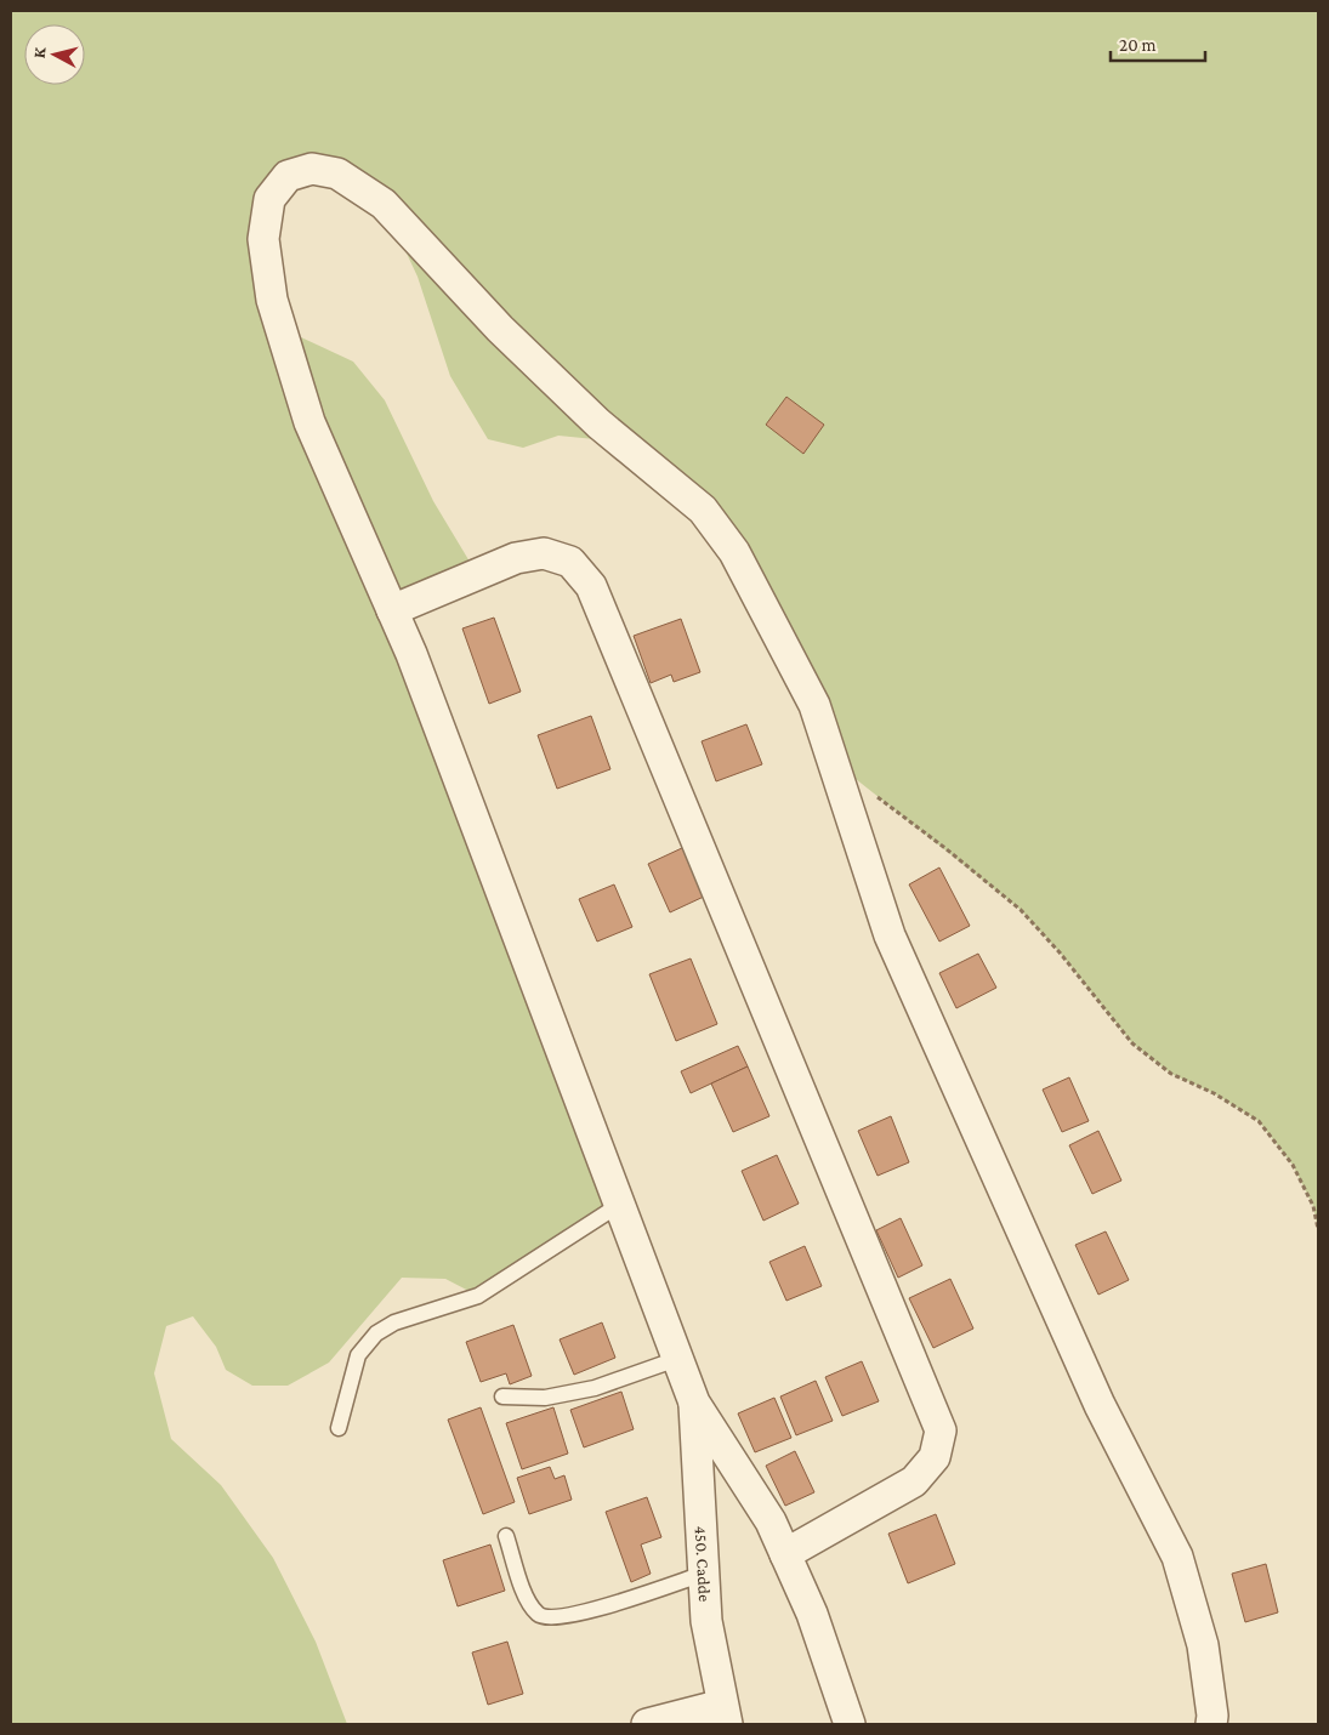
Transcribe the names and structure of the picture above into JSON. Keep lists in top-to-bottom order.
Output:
{
  "streets": {
    "street": ["450. Cadde"]
  },
  "scale_bar": "20 m",
  "north": "left"
}
